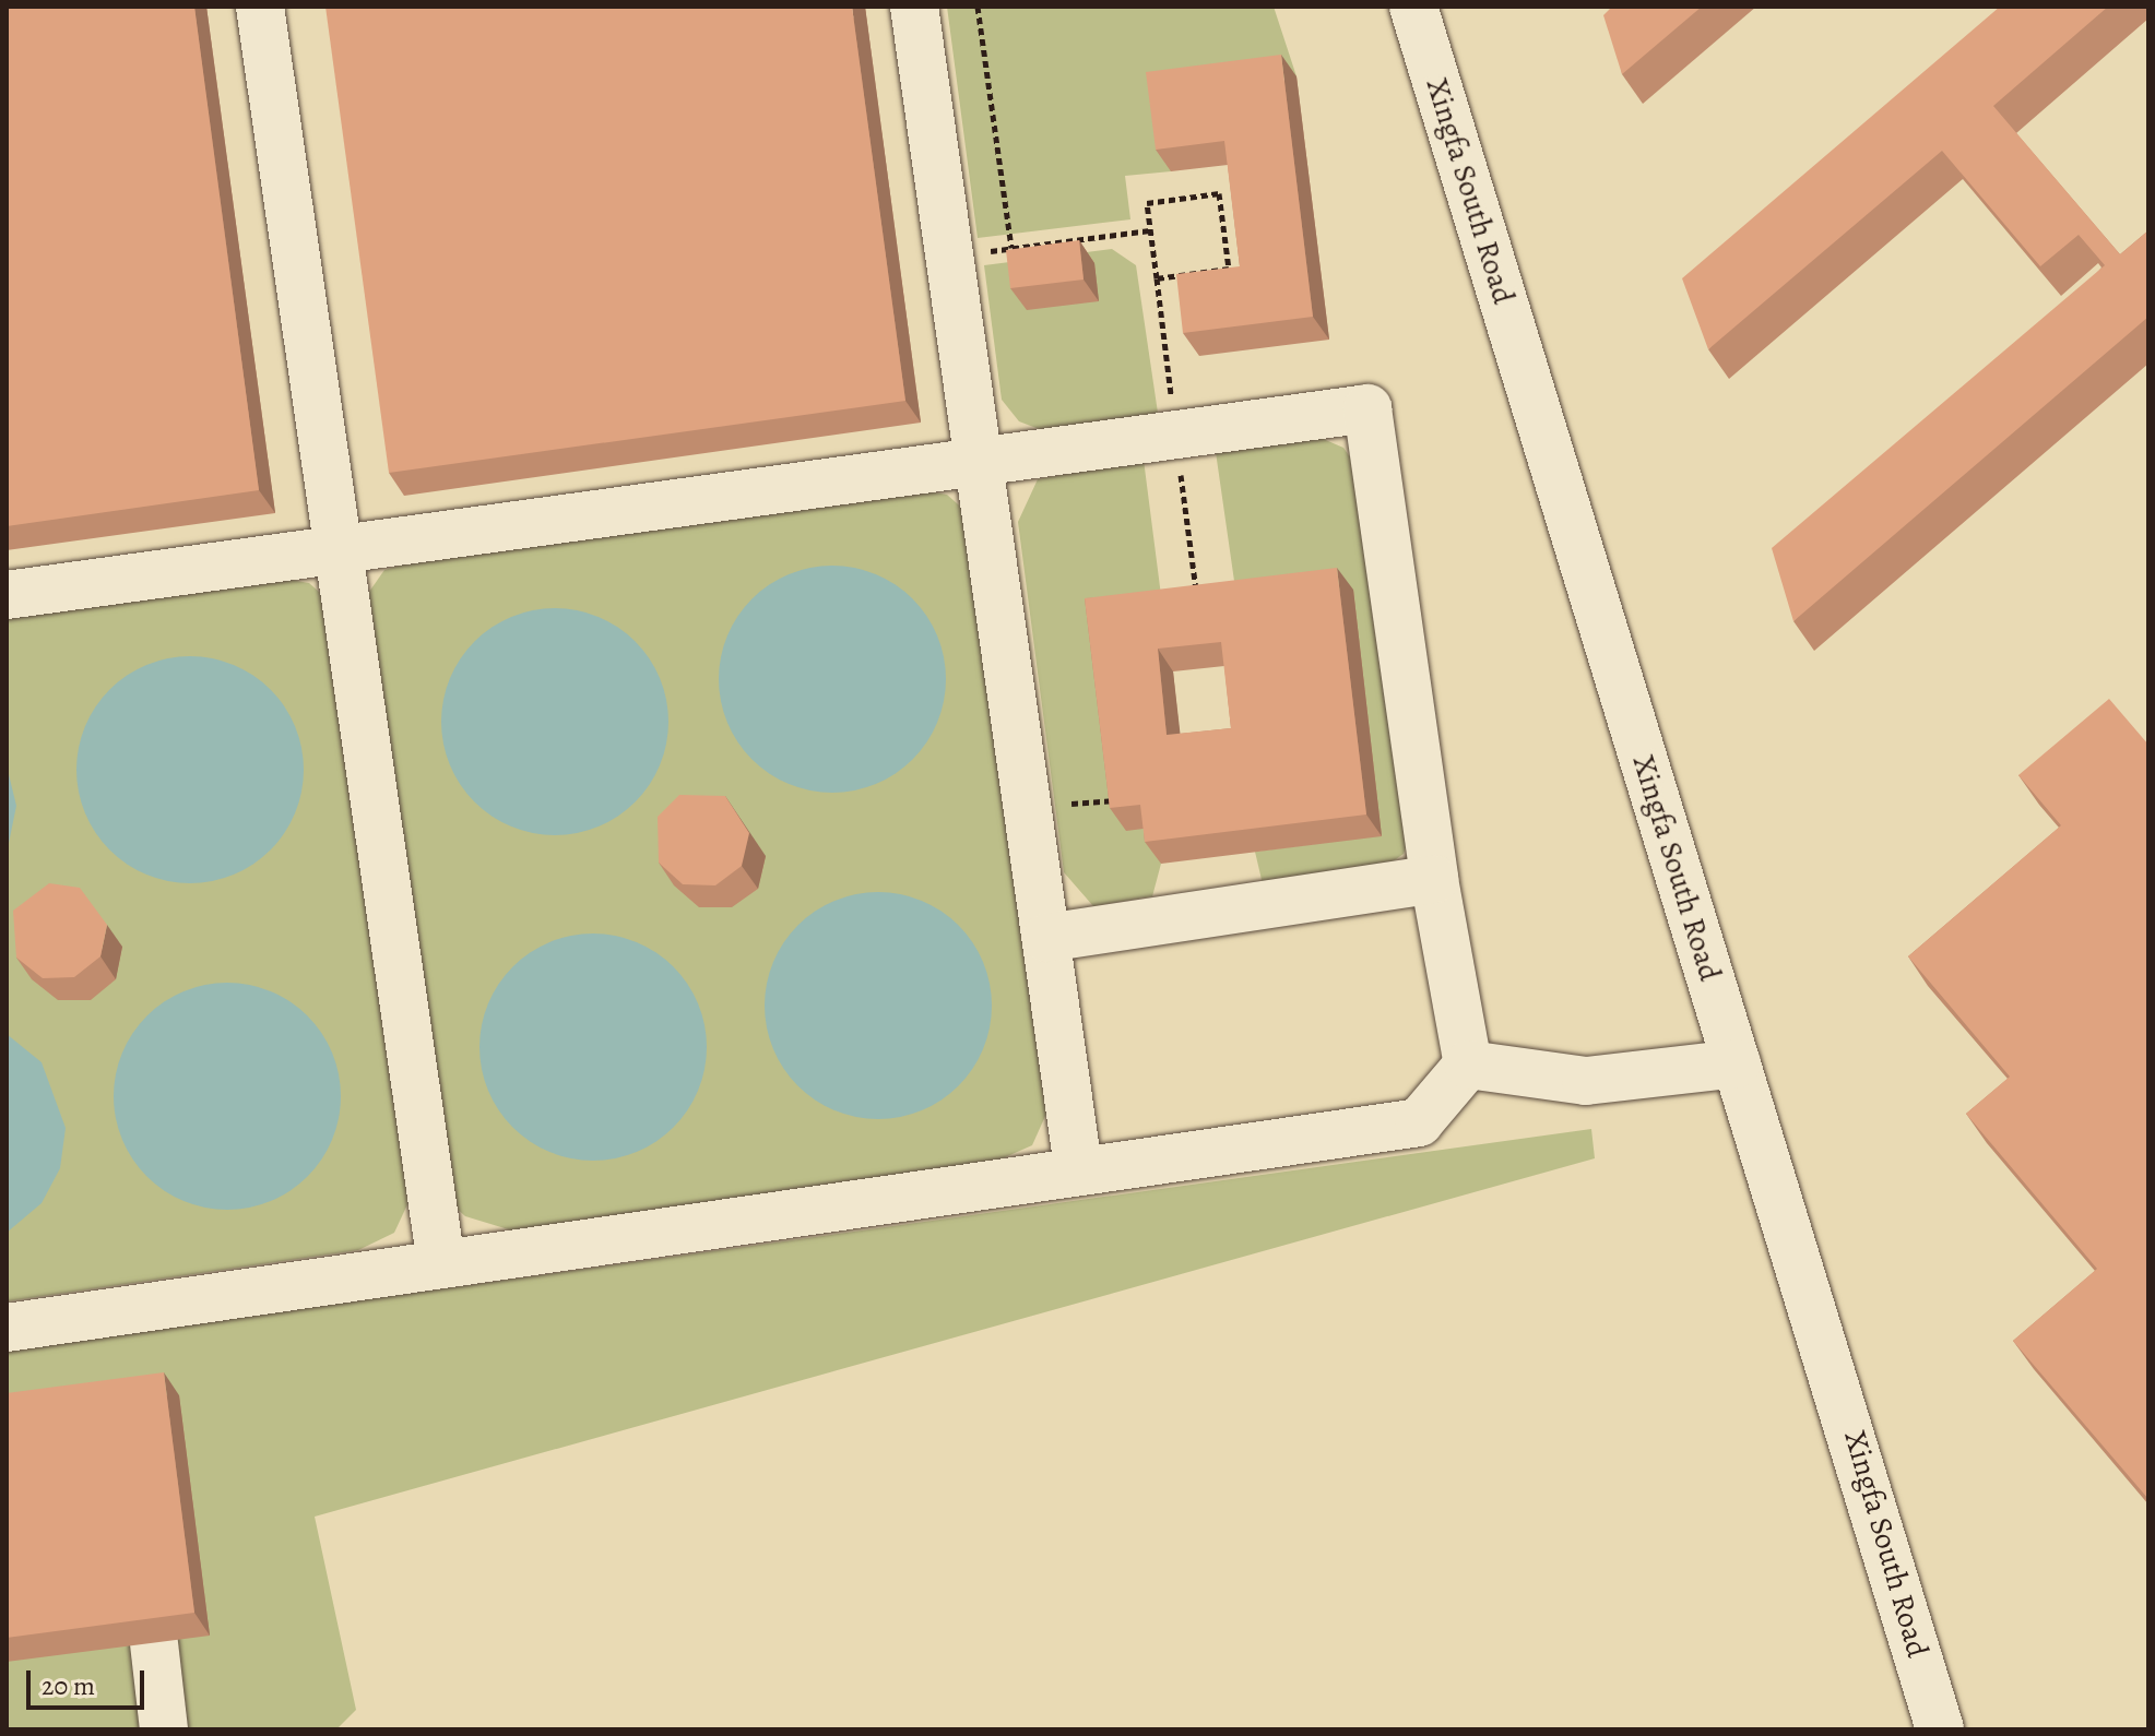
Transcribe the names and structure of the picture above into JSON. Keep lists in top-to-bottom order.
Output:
{
  "streets": {
    "street": ["Xingfa South Road"]
  },
  "scale_bar": "20 m"
}
